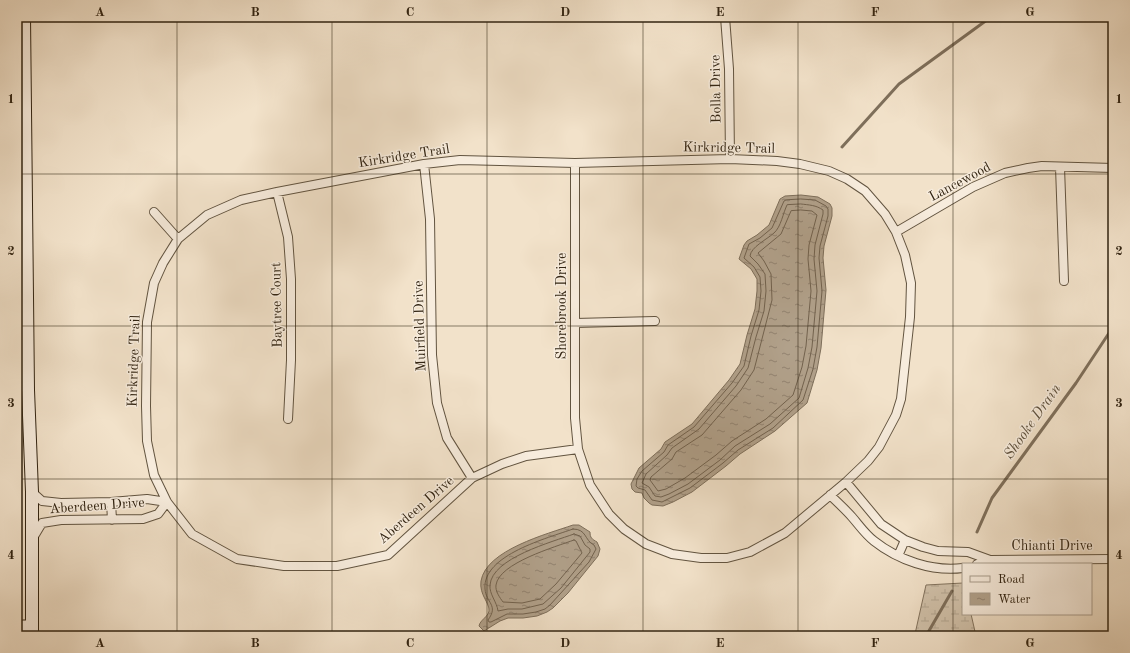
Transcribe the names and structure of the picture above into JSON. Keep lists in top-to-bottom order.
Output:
{
  "streets": {
    "street": [
      "Bolla Drive",
      "Kirkridge Trail",
      "Lancewood",
      "Baytree Court",
      "Shorebrook Drive",
      "Muirfield Drive",
      "Aberdeen Drive",
      "Chianti Drive"
    ]
  },
  "crossings": [
    ["Bolla Drive", "Kirkridge Trail"],
    ["Kirkridge Trail", "Lancewood"],
    ["Kirkridge Trail", "Baytree Court"],
    ["Kirkridge Trail", "Shorebrook Drive"],
    ["Kirkridge Trail", "Muirfield Drive"],
    ["Kirkridge Trail", "Aberdeen Drive"],
    ["Kirkridge Trail", "Chianti Drive"],
    ["Shorebrook Drive", "Aberdeen Drive"],
    ["Muirfield Drive", "Aberdeen Drive"]
  ],
  "water": ["Shooke Drain"],
  "legend": ["Road", "Water"],
  "grid": {
    "columns": [
      "A",
      "B",
      "C",
      "D",
      "E",
      "F",
      "G"
    ],
    "rows": [
      "1",
      "2",
      "3",
      "4"
    ]
  }
}
